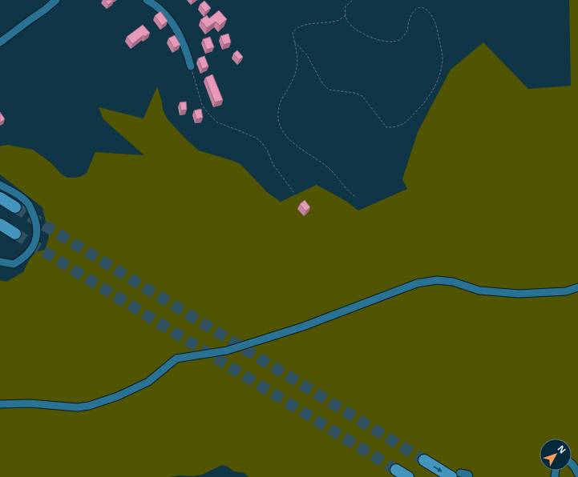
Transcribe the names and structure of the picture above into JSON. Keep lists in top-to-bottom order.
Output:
{
  "north": "top right"
}
